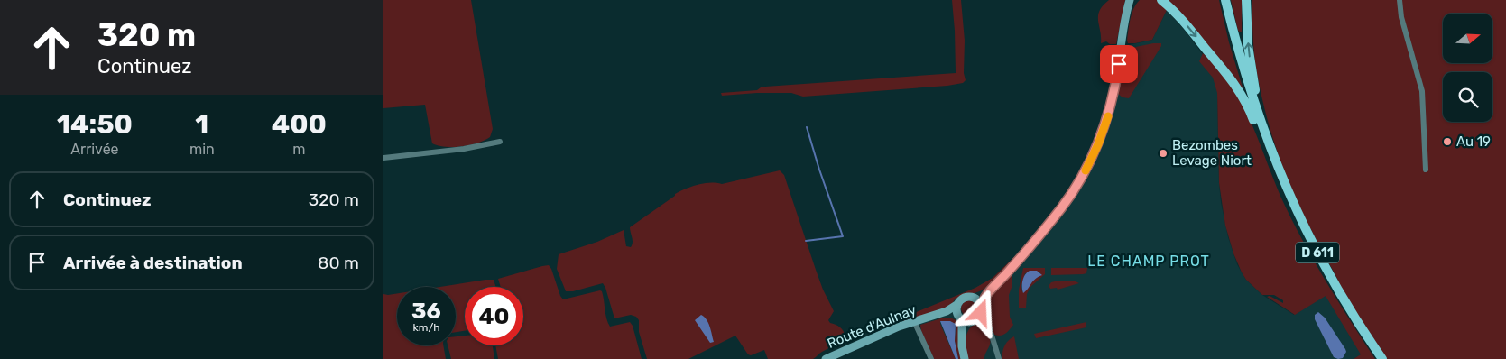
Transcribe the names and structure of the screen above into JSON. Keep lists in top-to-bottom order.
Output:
{
  "streets": {
    "main road": ["D 611"],
    "street": ["Route d'Aulnay"]
  },
  "districts": ["LE CHAMP PROT"],
  "places": ["Au 19", "Bezombes Levage Niort"],
  "north": "right",
  "page": {
    "turn": ["320 m", "Continuez"],
    "eta": [
      "14:50",
      "Arrivée",
      "1",
      "min",
      "400",
      "m"
    ],
    "list": [
      {
        "name": "Continuez",
        "value": "320 m"
      },
      {
        "name": "Arrivée à destination",
        "value": "80 m"
      }
    ],
    "speed": "36 km/h",
    "limit": "40"
  }
}
